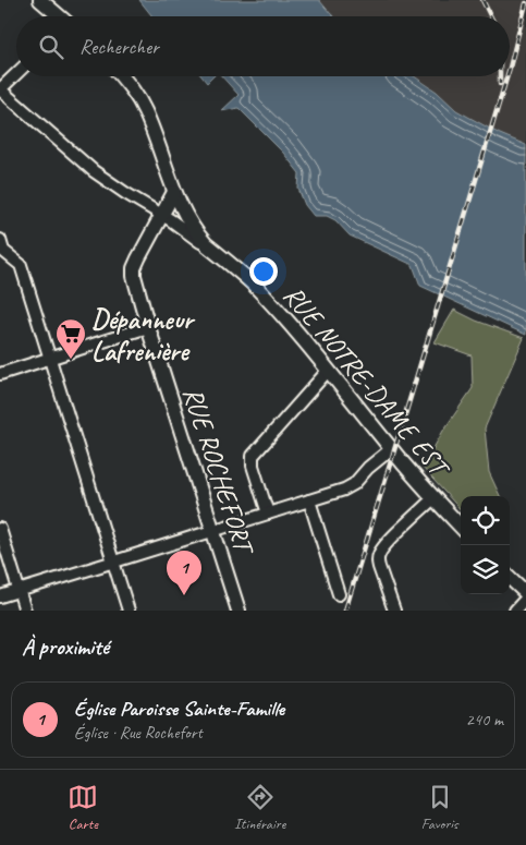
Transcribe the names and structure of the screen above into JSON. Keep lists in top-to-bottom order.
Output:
{
  "streets": {
    "street": ["RUE NOTRE-DAME EST", "RUE ROCHEFORT"]
  },
  "crossings": [
    ["RUE NOTRE-DAME EST", "RUE ROCHEFORT"]
  ],
  "places": {
    "supermarket": ["Dépanneur Lafrenière"]
  },
  "page": {
    "search": "Rechercher",
    "pins": "1",
    "heading": "À proximité",
    "list": [
      {
        "mark": "1",
        "name": "Église Paroisse Sainte-Famille",
        "note": "Église · Rue Rochefort",
        "value": "240 m"
      }
    ],
    "nav": ["Carte", "Itinéraire", "Favoris"]
  }
}
